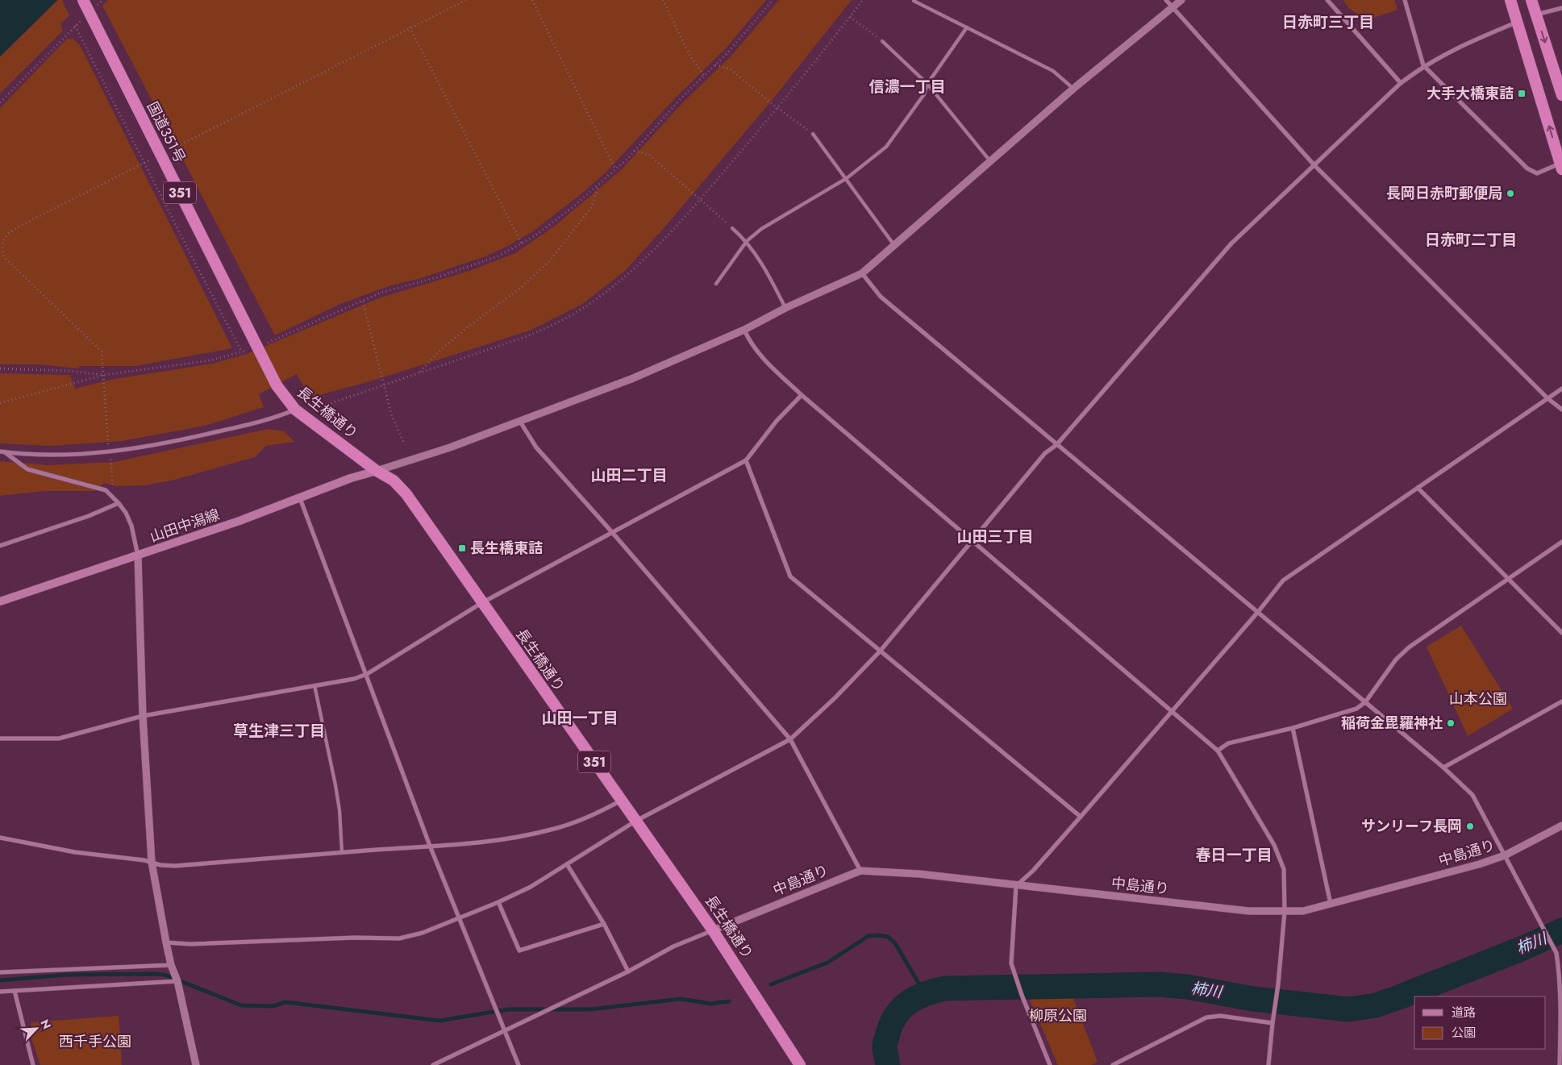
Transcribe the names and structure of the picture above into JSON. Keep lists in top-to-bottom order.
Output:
{
  "streets": {
    "highway": ["国道351号", "351", "長生橋通り"],
    "main road": ["山田中潟線"],
    "street": ["中島通り"]
  },
  "crossings": [
    ["国道351号", "長生橋通り"],
    ["長生橋通り", "山田中潟線"],
    ["長生橋通り", "中島通り"]
  ],
  "districts": [
    "日赤町三丁目",
    "信濃一丁目",
    "日赤町二丁目",
    "山田二丁目",
    "山田三丁目",
    "山田一丁目",
    "草生津三丁目",
    "春日一丁目"
  ],
  "water": ["柿川"],
  "parks": ["山本公園", "柳原公園", "西千手公園"],
  "places": {
    "transit": ["大手大橋東詰", "長生橋東詰"],
    "other": ["長岡日赤町郵便局", "稲荷金毘羅神社", "サンリーフ長岡"]
  },
  "legend": ["道路", "公園"],
  "north": "top right"
}
